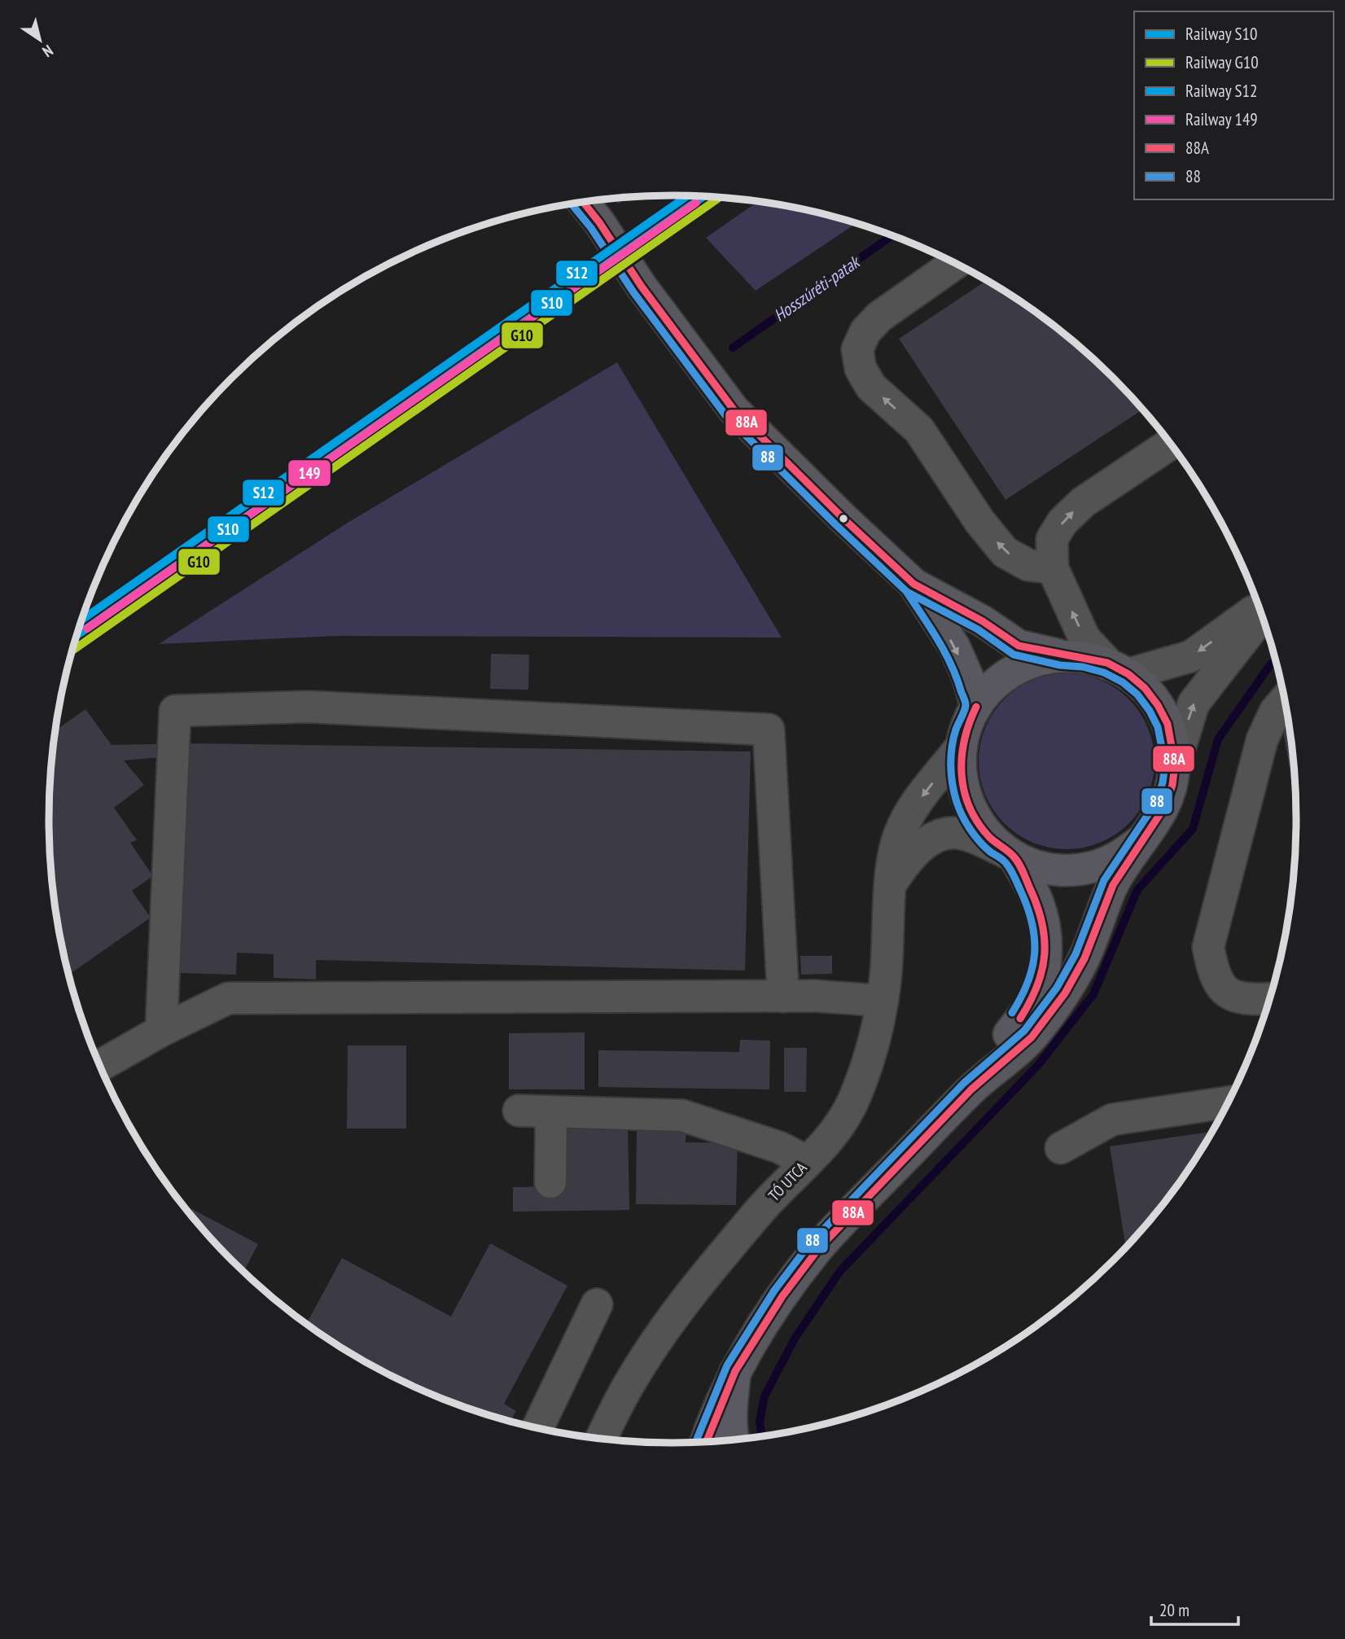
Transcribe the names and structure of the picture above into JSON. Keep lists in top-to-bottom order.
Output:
{
  "streets": {
    "street": ["TÓ UTCA"]
  },
  "water": ["Hosszúréti-patak"],
  "lines": [
    "rail line S12",
    "rail line S10",
    "rail line G10",
    "transit line 88A",
    "rail line 149",
    "transit line 88"
  ],
  "legend": [
    "Railway S10",
    "Railway G10",
    "Railway S12",
    "Railway 149",
    "88A",
    "88"
  ],
  "scale_bar": "20 m",
  "north": "bottom right"
}
